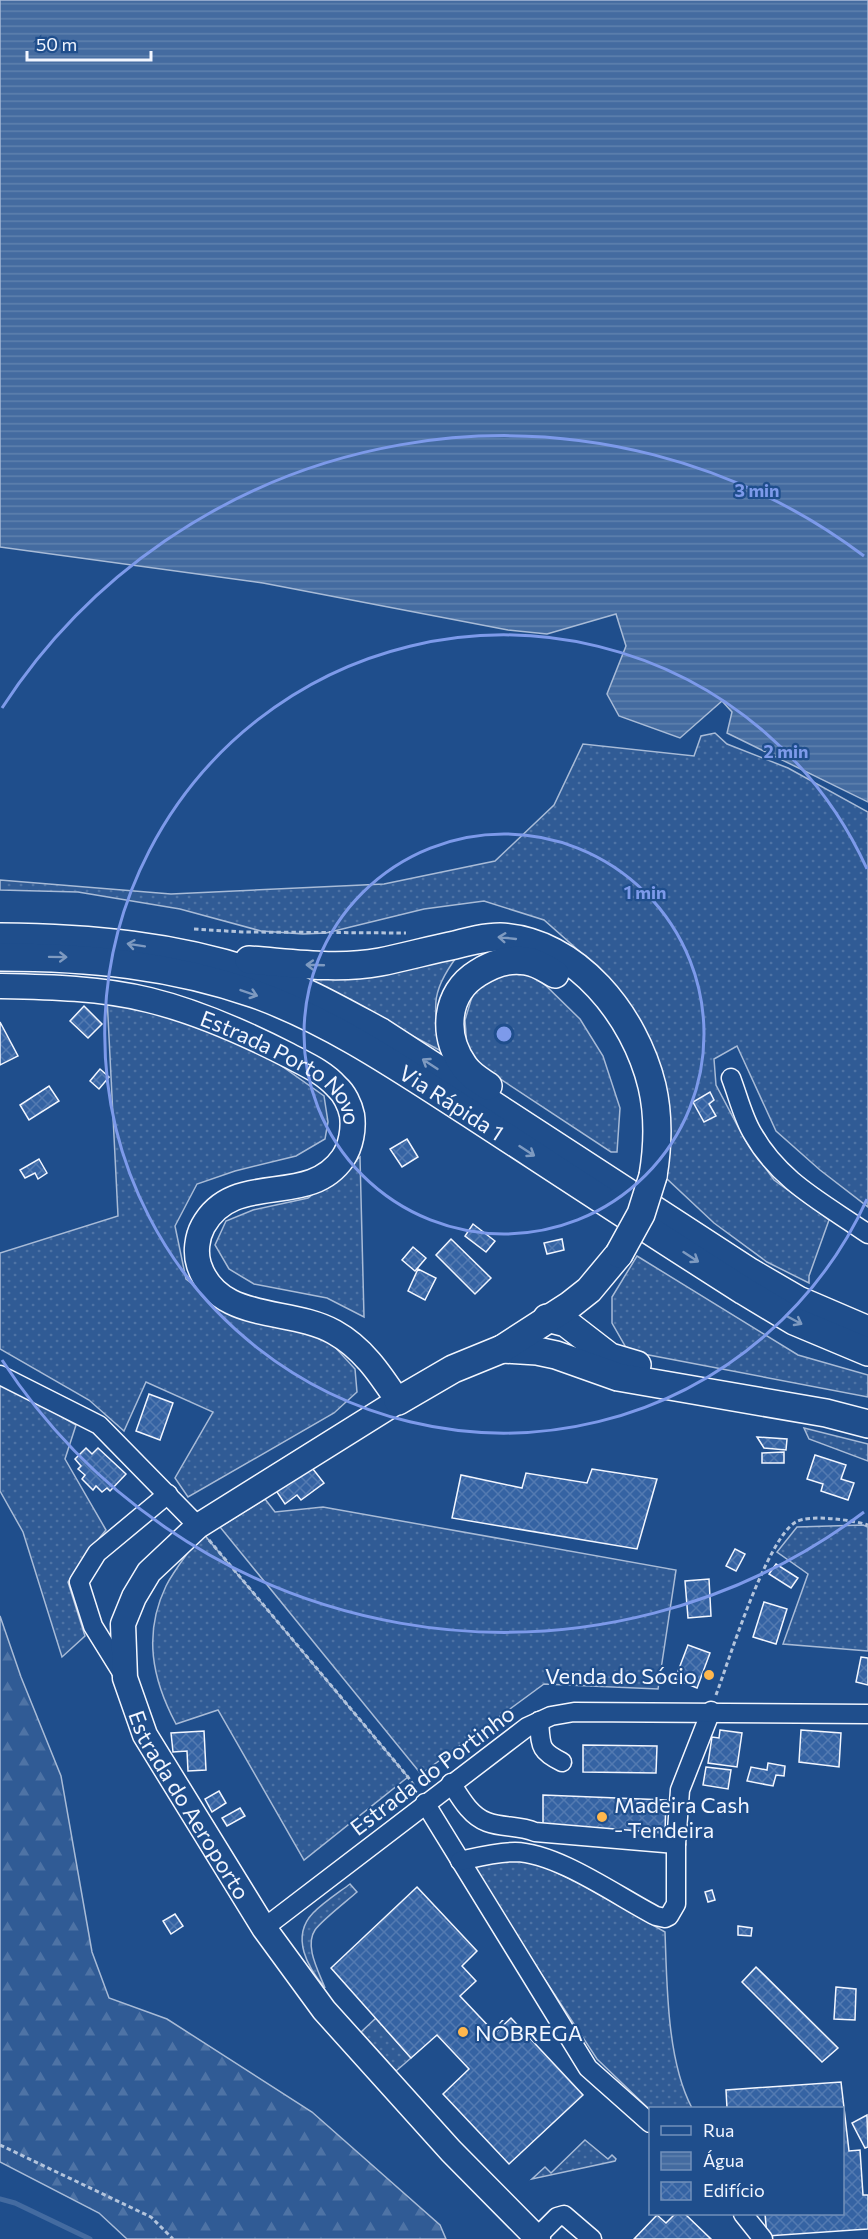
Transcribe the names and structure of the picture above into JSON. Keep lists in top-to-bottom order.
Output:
{
  "streets": {
    "highway": ["Via Rápida 1"],
    "main road": ["Estrada Porto Novo", "Estrada do Aeroporto"],
    "street": ["Estrada do Portinho"]
  },
  "crossings": [
    ["Estrada Porto Novo", "Estrada do Aeroporto"],
    ["Estrada do Portinho", "Estrada do Aeroporto"]
  ],
  "places": ["Venda do Sócio", "Madeira Cash - Tendeira", "NÓBREGA"],
  "legend": ["Rua", "Água", "Edifício"],
  "scale_bar": "50 m",
  "rings": ["3 min", "2 min", "1 min"]
}
